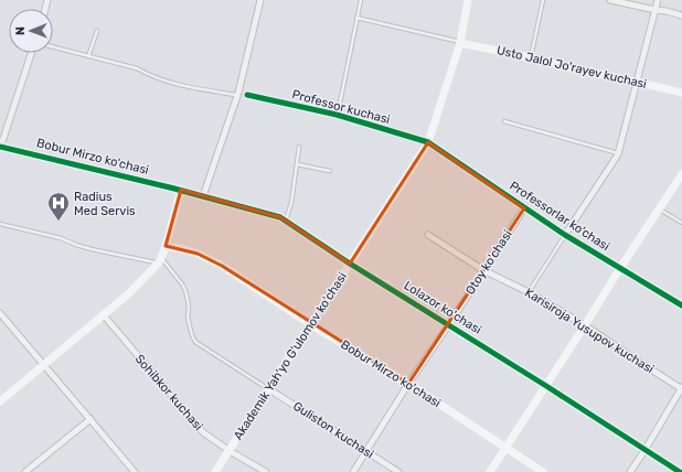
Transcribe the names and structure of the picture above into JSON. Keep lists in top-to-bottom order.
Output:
{
  "streets": {
    "street": [
      "Usto Jalol Jo'rayev kuchasi",
      "Professor kuchasi",
      "Bobur Mirzo ko'chasi",
      "Professorlar ko'chasi",
      "Otoy ko'chasi",
      "Lolazor ko'chasi",
      "Karisiroja Yusupov kuchasi",
      "Akademik Yah'yo G'ulomov ko'chasi",
      "Sohibkor kuchasi",
      "Guliston kuchasi"
    ]
  },
  "crossings": [
    ["Usto Jalol Jo'rayev kuchasi", "Akademik Yah'yo G'ulomov ko'chasi"],
    ["Professor kuchasi", "Professorlar ko'chasi"],
    ["Professor kuchasi", "Akademik Yah'yo G'ulomov ko'chasi"],
    ["Bobur Mirzo ko'chasi", "Otoy ko'chasi"],
    ["Bobur Mirzo ko'chasi", "Lolazor ko'chasi"],
    ["Bobur Mirzo ko'chasi", "Akademik Yah'yo G'ulomov ko'chasi"],
    ["Professorlar ko'chasi", "Otoy ko'chasi"],
    ["Professorlar ko'chasi", "Akademik Yah'yo G'ulomov ko'chasi"],
    ["Otoy ko'chasi", "Lolazor ko'chasi"],
    ["Otoy ko'chasi", "Karisiroja Yusupov kuchasi"],
    ["Otoy ko'chasi", "Guliston kuchasi"],
    ["Lolazor ko'chasi", "Akademik Yah'yo G'ulomov ko'chasi"],
    ["Akademik Yah'yo G'ulomov ko'chasi", "Sohibkor kuchasi"],
    ["Akademik Yah'yo G'ulomov ko'chasi", "Guliston kuchasi"]
  ],
  "places": {
    "hospital": ["Radius Med Servis"]
  },
  "north": "left"
}
